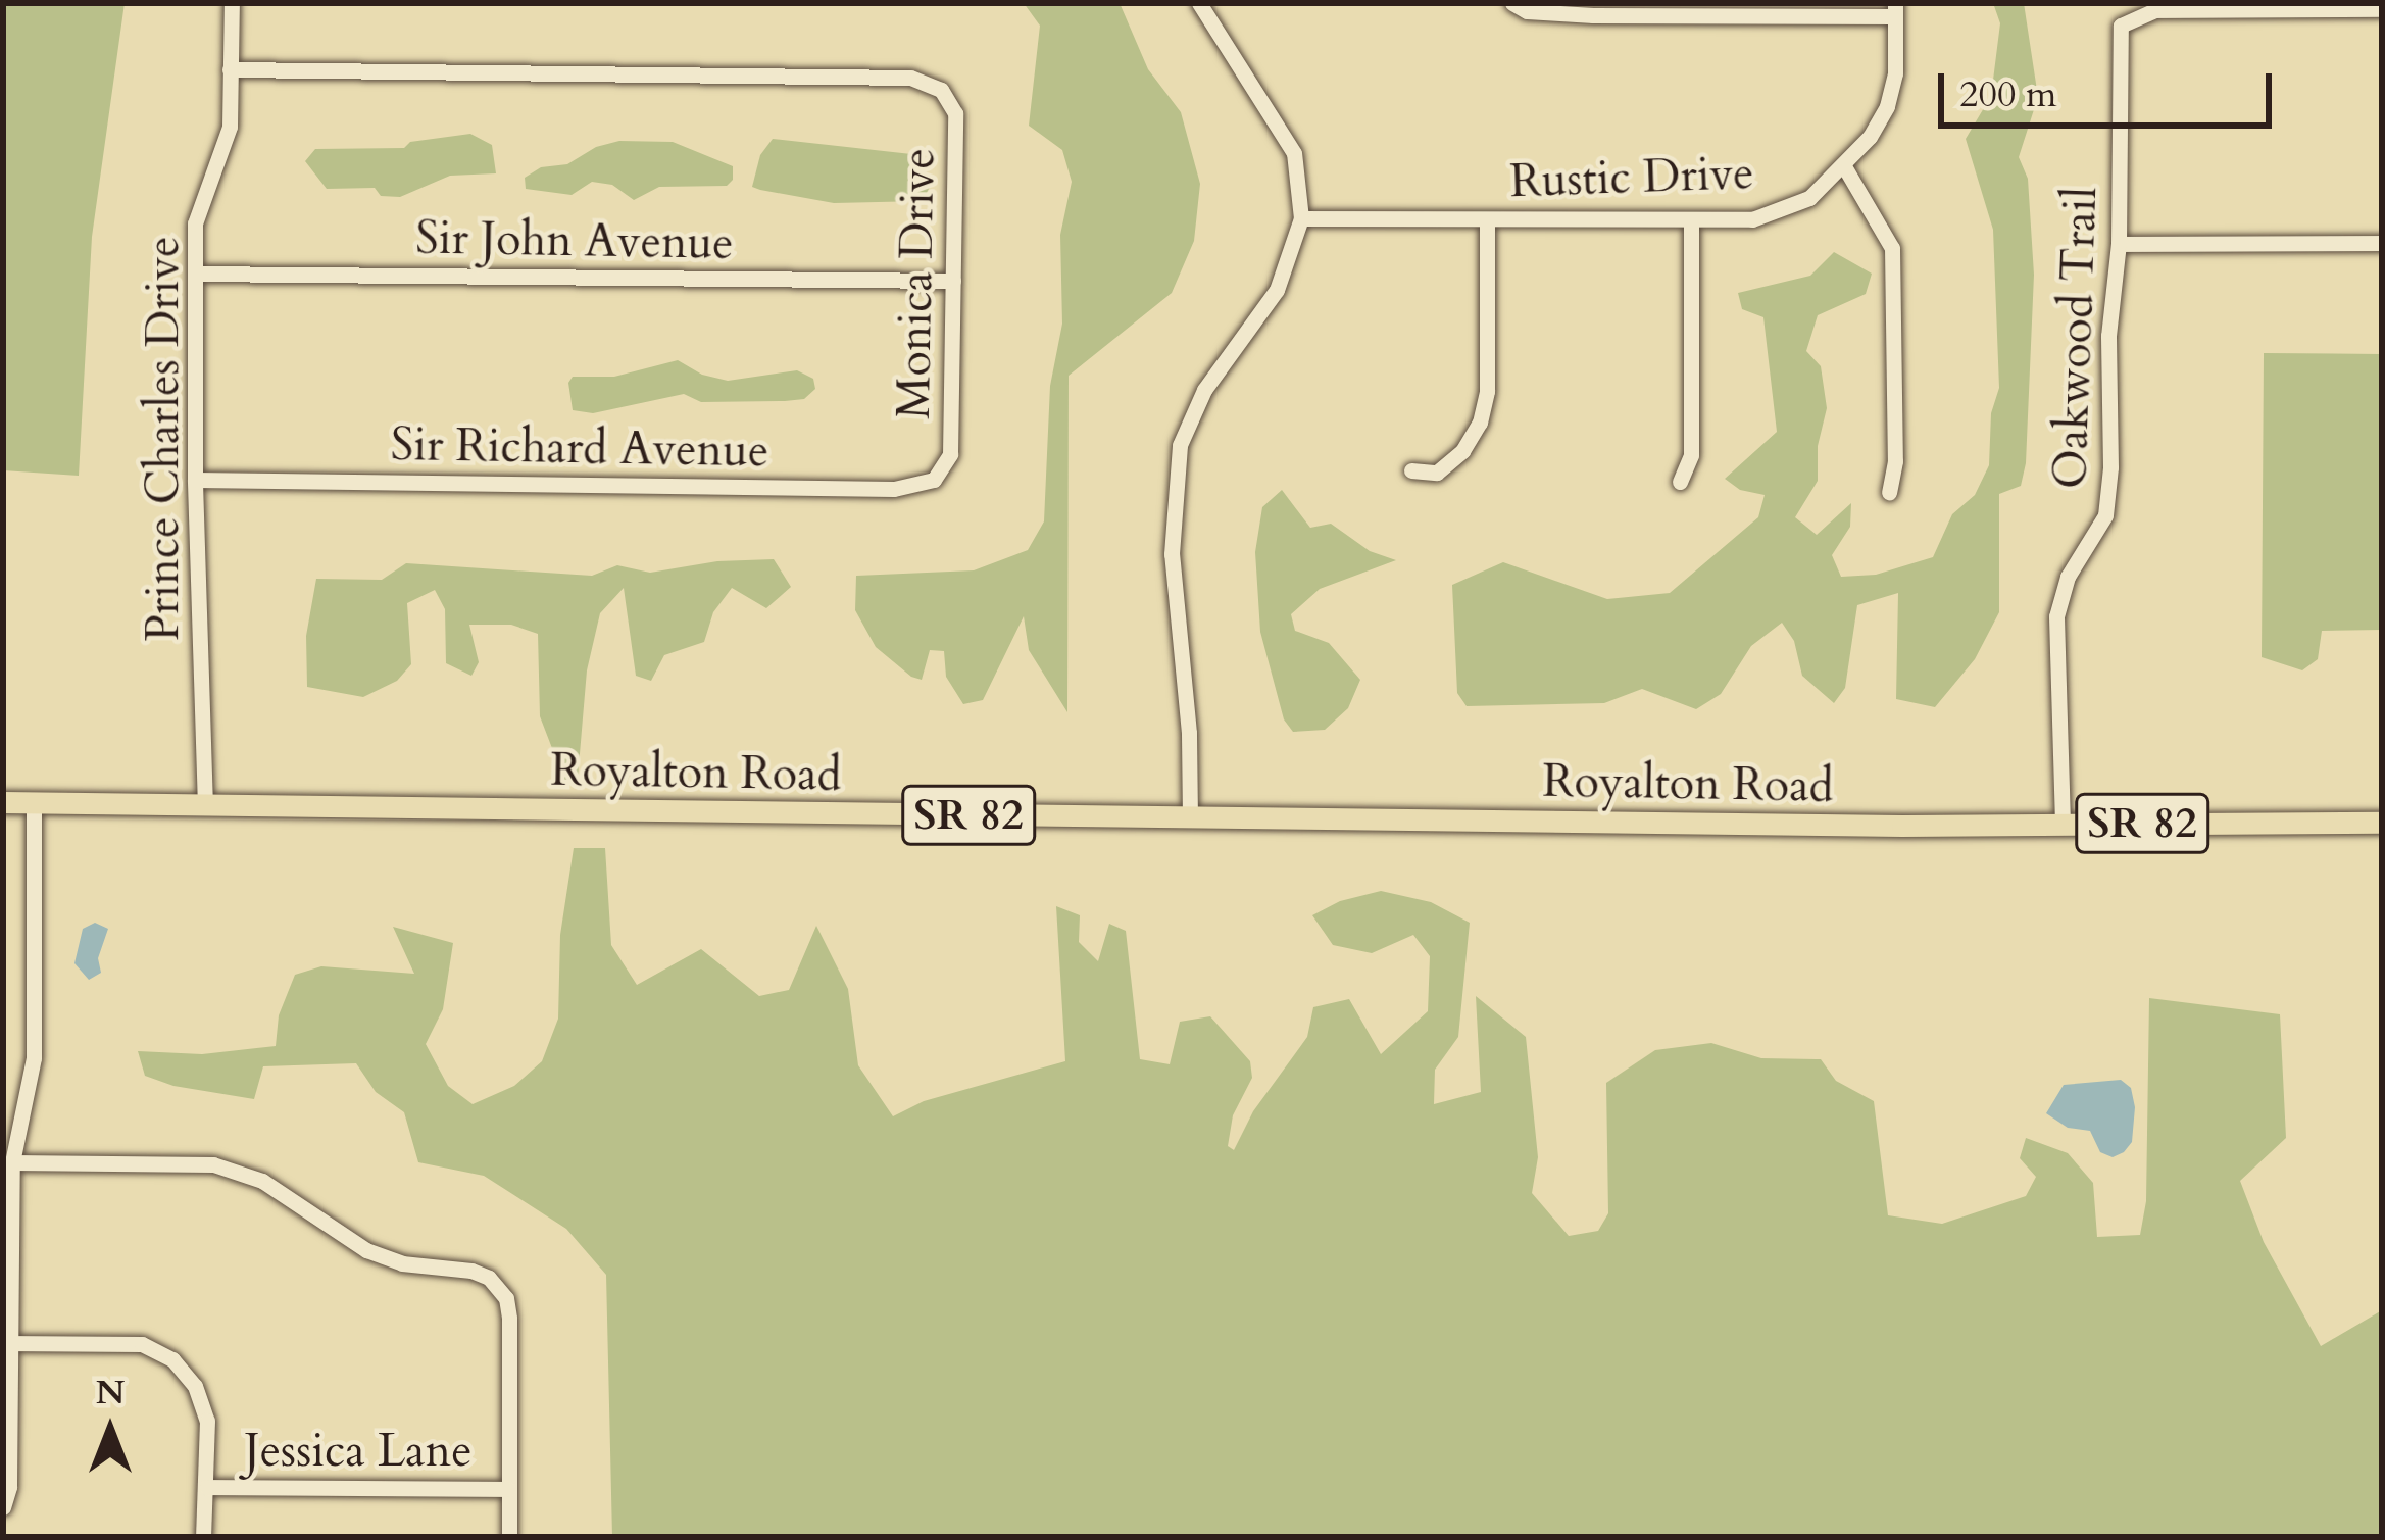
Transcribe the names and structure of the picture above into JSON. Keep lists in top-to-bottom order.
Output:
{
  "streets": {
    "main road": ["Royalton Road", "SR 82"],
    "street": [
      "Rustic Drive",
      "Sir John Avenue",
      "Monica Drive",
      "Oakwood Trail",
      "Prince Charles Drive",
      "Sir Richard Avenue",
      "Jessica Lane"
    ]
  },
  "crossings": [
    ["Sir John Avenue", "Monica Drive"],
    ["Sir John Avenue", "Prince Charles Drive"],
    ["Monica Drive", "Prince Charles Drive"],
    ["Monica Drive", "Sir Richard Avenue"],
    ["Oakwood Trail", "Royalton Road"],
    ["Oakwood Trail", "SR 82"],
    ["Prince Charles Drive", "Sir Richard Avenue"],
    ["Prince Charles Drive", "Royalton Road"],
    ["Royalton Road", "SR 82"]
  ],
  "scale_bar": "200 m",
  "north": "top"
}
